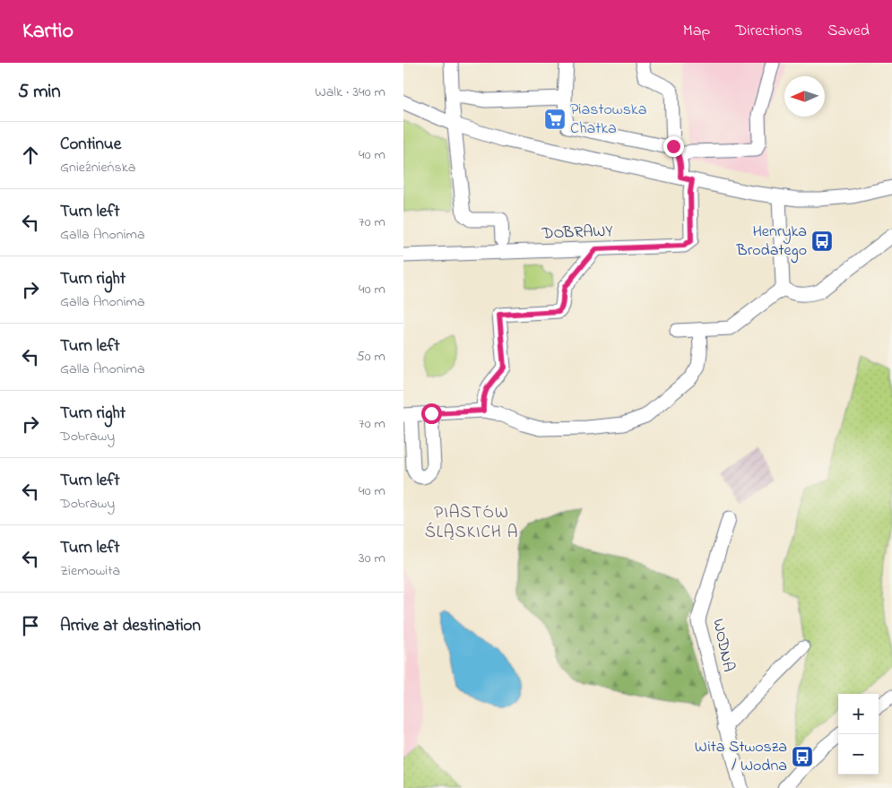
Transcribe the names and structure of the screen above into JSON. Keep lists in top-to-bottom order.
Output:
{
  "streets": {
    "street": ["DOBRAWY", "WODNA"]
  },
  "districts": ["PIASTÓW ŚLĄSKICH A"],
  "places": {
    "supermarket": ["Piastowska Chatka"],
    "bus stop": ["Henryka Brodatego", "Wita Stwosza / Wodna"]
  },
  "north": "left",
  "page": {
    "header": "Kartio",
    "nav": ["Map", "Directions", "Saved"],
    "heading": ["5 min", "Walk · 340 m"],
    "list": [
      ["Continue", "Gnieźnieńska", "40 m"],
      ["Turn left", "Galla Anonima", "70 m"],
      ["Turn right", "Galla Anonima", "40 m"],
      ["Turn left", "Galla Anonima", "50 m"],
      ["Turn right", "Dobrawy", "70 m"],
      ["Turn left", "Dobrawy", "40 m"],
      ["Turn left", "Ziemowita", "30 m"],
      "Arrive at destination"
    ],
    "map_buttons": ["+", "−"]
  }
}
